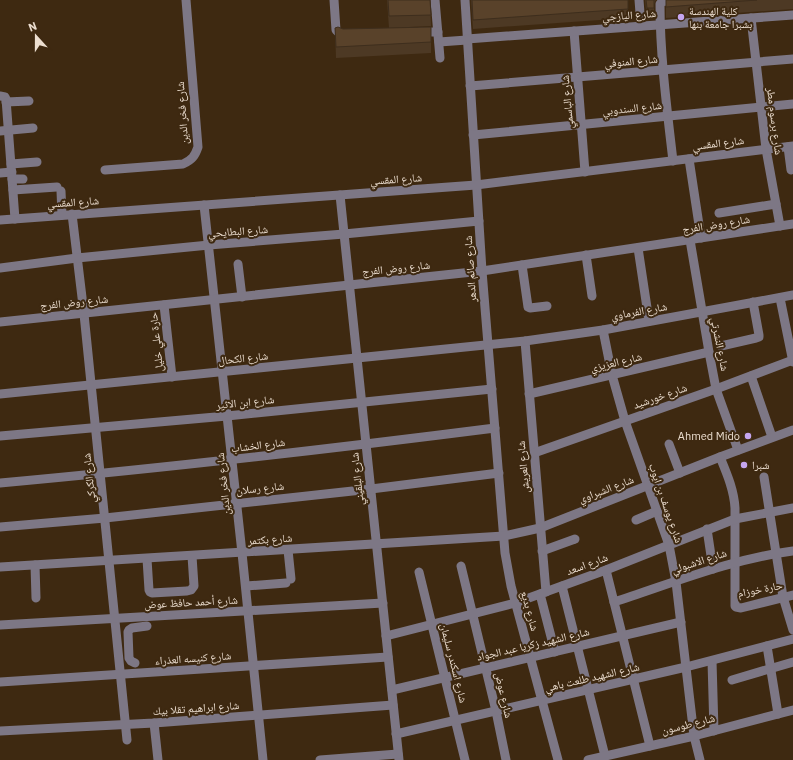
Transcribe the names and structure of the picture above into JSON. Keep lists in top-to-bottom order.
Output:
{
  "streets": {
    "street": [
      "شارع اليازجي",
      "شارع المنوفي",
      "شارع الباسمي",
      "شارع السندوبي",
      "شارع فخر الدين",
      "شارع برسوم مطر",
      "شارع المقسي",
      "شارع روض الفرج",
      "شارع البطايحي",
      "شارع صائم الدهر",
      "شارع الفرماوي",
      "حارة علي خليل",
      "شارع النشرتي",
      "شارع الكحال",
      "شارع العزيزي",
      "شارع خورشيد",
      "شارع ابن الاثير",
      "شارع الخشاب",
      "شارع العريش",
      "شارع الكركي",
      "شارع البلقيني",
      "شارع رسلان",
      "شارع الشبراوي",
      "شارع يوسف بن ايوب",
      "شارع بكتمر",
      "شارع الاشبولي",
      "شارع اسعد",
      "حارة خوزام",
      "شارع أحمد حافظ عوض",
      "شارع بديع",
      "شارع الشهيد زكريا عبد الجواد",
      "شارع كنيسه العذراء",
      "شارع اسكندر سليمان",
      "شارع الشهيد طلعت باهي",
      "شارع عوض",
      "شارع ابراهيم تقلا بيك",
      "شارع طوسون"
    ]
  },
  "crossings": [
    ["شارع اليازجي", "شارع الباسمي"],
    ["شارع اليازجي", "شارع برسوم مطر"],
    ["شارع اليازجي", "شارع صائم الدهر"],
    ["شارع المنوفي", "شارع الباسمي"],
    ["شارع المنوفي", "شارع برسوم مطر"],
    ["شارع المنوفي", "شارع صائم الدهر"],
    ["شارع الباسمي", "شارع السندوبي"],
    ["شارع الباسمي", "شارع المقسي"],
    ["شارع السندوبي", "شارع برسوم مطر"],
    ["شارع السندوبي", "شارع صائم الدهر"],
    ["شارع فخر الدين", "شارع المقسي"],
    ["شارع فخر الدين", "شارع روض الفرج"],
    ["شارع فخر الدين", "شارع البطايحي"],
    ["شارع فخر الدين", "شارع الكحال"],
    ["شارع فخر الدين", "شارع ابن الاثير"],
    ["شارع فخر الدين", "شارع الخشاب"],
    ["شارع فخر الدين", "شارع رسلان"],
    ["شارع فخر الدين", "شارع بكتمر"],
    ["شارع فخر الدين", "شارع أحمد حافظ عوض"],
    ["شارع فخر الدين", "شارع كنيسه العذراء"],
    ["شارع فخر الدين", "شارع ابراهيم تقلا بيك"],
    ["شارع برسوم مطر", "شارع المقسي"],
    ["شارع برسوم مطر", "شارع روض الفرج"],
    ["شارع المقسي", "شارع صائم الدهر"],
    ["شارع المقسي", "شارع الكركي"],
    ["شارع المقسي", "شارع البلقيني"],
    ["شارع روض الفرج", "شارع صائم الدهر"],
    ["شارع روض الفرج", "حارة علي خليل"],
    ["شارع روض الفرج", "شارع النشرتي"],
    ["شارع روض الفرج", "شارع الكركي"],
    ["شارع روض الفرج", "شارع البلقيني"],
    ["شارع البطايحي", "شارع صائم الدهر"],
    ["شارع البطايحي", "شارع الكركي"],
    ["شارع البطايحي", "شارع البلقيني"],
    ["شارع صائم الدهر", "شارع الفرماوي"],
    ["شارع صائم الدهر", "شارع الكحال"],
    ["شارع صائم الدهر", "شارع ابن الاثير"],
    ["شارع صائم الدهر", "شارع الخشاب"],
    ["شارع صائم الدهر", "شارع رسلان"],
    ["شارع صائم الدهر", "شارع بكتمر"],
    ["شارع صائم الدهر", "شارع بديع"],
    ["شارع الفرماوي", "شارع النشرتي"],
    ["شارع الفرماوي", "شارع الكحال"],
    ["شارع الفرماوي", "شارع العريش"],
    ["شارع الفرماوي", "شارع يوسف بن ايوب"],
    ["حارة علي خليل", "شارع الكحال"],
    ["شارع النشرتي", "شارع العزيزي"],
    ["شارع النشرتي", "شارع خورشيد"],
    ["شارع النشرتي", "شارع الشبراوي"],
    ["شارع الكحال", "شارع الكركي"],
    ["شارع الكحال", "شارع البلقيني"],
    ["شارع العزيزي", "شارع العريش"],
    ["شارع العزيزي", "شارع يوسف بن ايوب"],
    ["شارع خورشيد", "شارع العريش"],
    ["شارع خورشيد", "شارع يوسف بن ايوب"],
    ["شارع ابن الاثير", "شارع الكركي"],
    ["شارع ابن الاثير", "شارع البلقيني"],
    ["شارع الخشاب", "شارع الكركي"],
    ["شارع الخشاب", "شارع البلقيني"],
    ["شارع العريش", "شارع الشبراوي"],
    ["شارع العريش", "شارع بكتمر"],
    ["شارع العريش", "شارع اسعد"],
    ["شارع العريش", "شارع الشهيد زكريا عبد الجواد"],
    ["شارع الكركي", "شارع رسلان"],
    ["شارع الكركي", "شارع بكتمر"],
    ["شارع الكركي", "شارع أحمد حافظ عوض"],
    ["شارع الكركي", "شارع كنيسه العذراء"],
    ["شارع الكركي", "شارع ابراهيم تقلا بيك"],
    ["شارع البلقيني", "شارع رسلان"],
    ["شارع البلقيني", "شارع بكتمر"],
    ["شارع البلقيني", "شارع اسعد"],
    ["شارع البلقيني", "شارع أحمد حافظ عوض"],
    ["شارع البلقيني", "شارع الشهيد زكريا عبد الجواد"],
    ["شارع البلقيني", "شارع كنيسه العذراء"],
    ["شارع البلقيني", "شارع الشهيد طلعت باهي"],
    ["شارع البلقيني", "شارع ابراهيم تقلا بيك"],
    ["شارع الشبراوي", "شارع يوسف بن ايوب"],
    ["شارع الشبراوي", "شارع بكتمر"],
    ["شارع يوسف بن ايوب", "شارع الاشبولي"],
    ["شارع يوسف بن ايوب", "شارع اسعد"],
    ["شارع يوسف بن ايوب", "شارع الشهيد زكريا عبد الجواد"],
    ["شارع يوسف بن ايوب", "شارع الشهيد طلعت باهي"],
    ["شارع يوسف بن ايوب", "شارع طوسون"],
    ["شارع بكتمر", "شارع بديع"],
    ["شارع الاشبولي", "حارة خوزام"],
    ["شارع اسعد", "شارع بديع"],
    ["شارع اسعد", "شارع اسكندر سليمان"],
    ["شارع اسعد", "شارع عوض"],
    ["شارع بديع", "شارع الشهيد زكريا عبد الجواد"],
    ["شارع بديع", "شارع الشهيد طلعت باهي"],
    ["شارع الشهيد زكريا عبد الجواد", "شارع اسكندر سليمان"],
    ["شارع الشهيد زكريا عبد الجواد", "شارع عوض"],
    ["شارع اسكندر سليمان", "شارع الشهيد طلعت باهي"],
    ["شارع الشهيد طلعت باهي", "شارع عوض"]
  ],
  "places": ["كلية الهندسة بشبرا جامعة بنها", "Ahmed Mido", "شبرا"],
  "north": "top"
}
